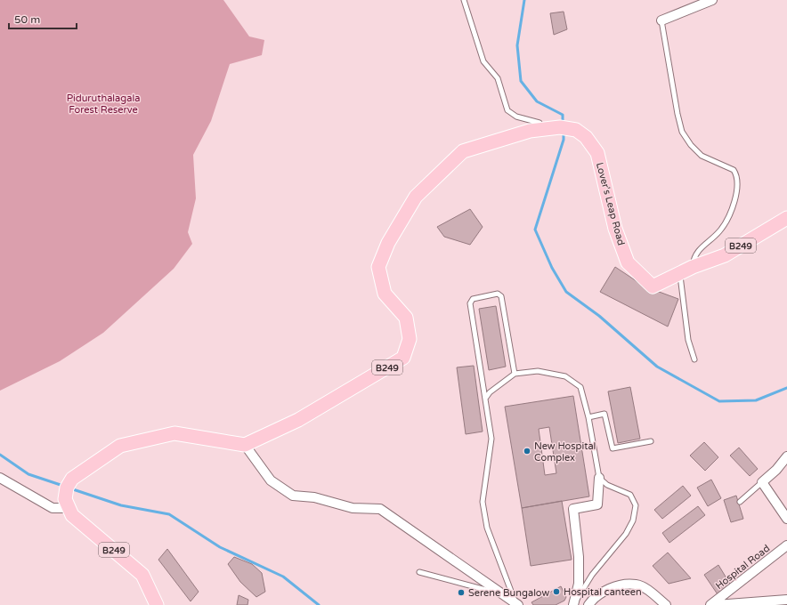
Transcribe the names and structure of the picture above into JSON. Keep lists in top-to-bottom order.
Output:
{
  "streets": {
    "main road": ["Lover's Leap Road", "B249"],
    "street": ["Hospital Road"]
  },
  "crossings": [
    ["Lover's Leap Road", "B249"]
  ],
  "parks": ["Piduruthalagala Forest Reserve"],
  "places": ["New Hospital Complex", "Hospital canteen", "Serene Bungalow"],
  "scale_bar": "50 m"
}
